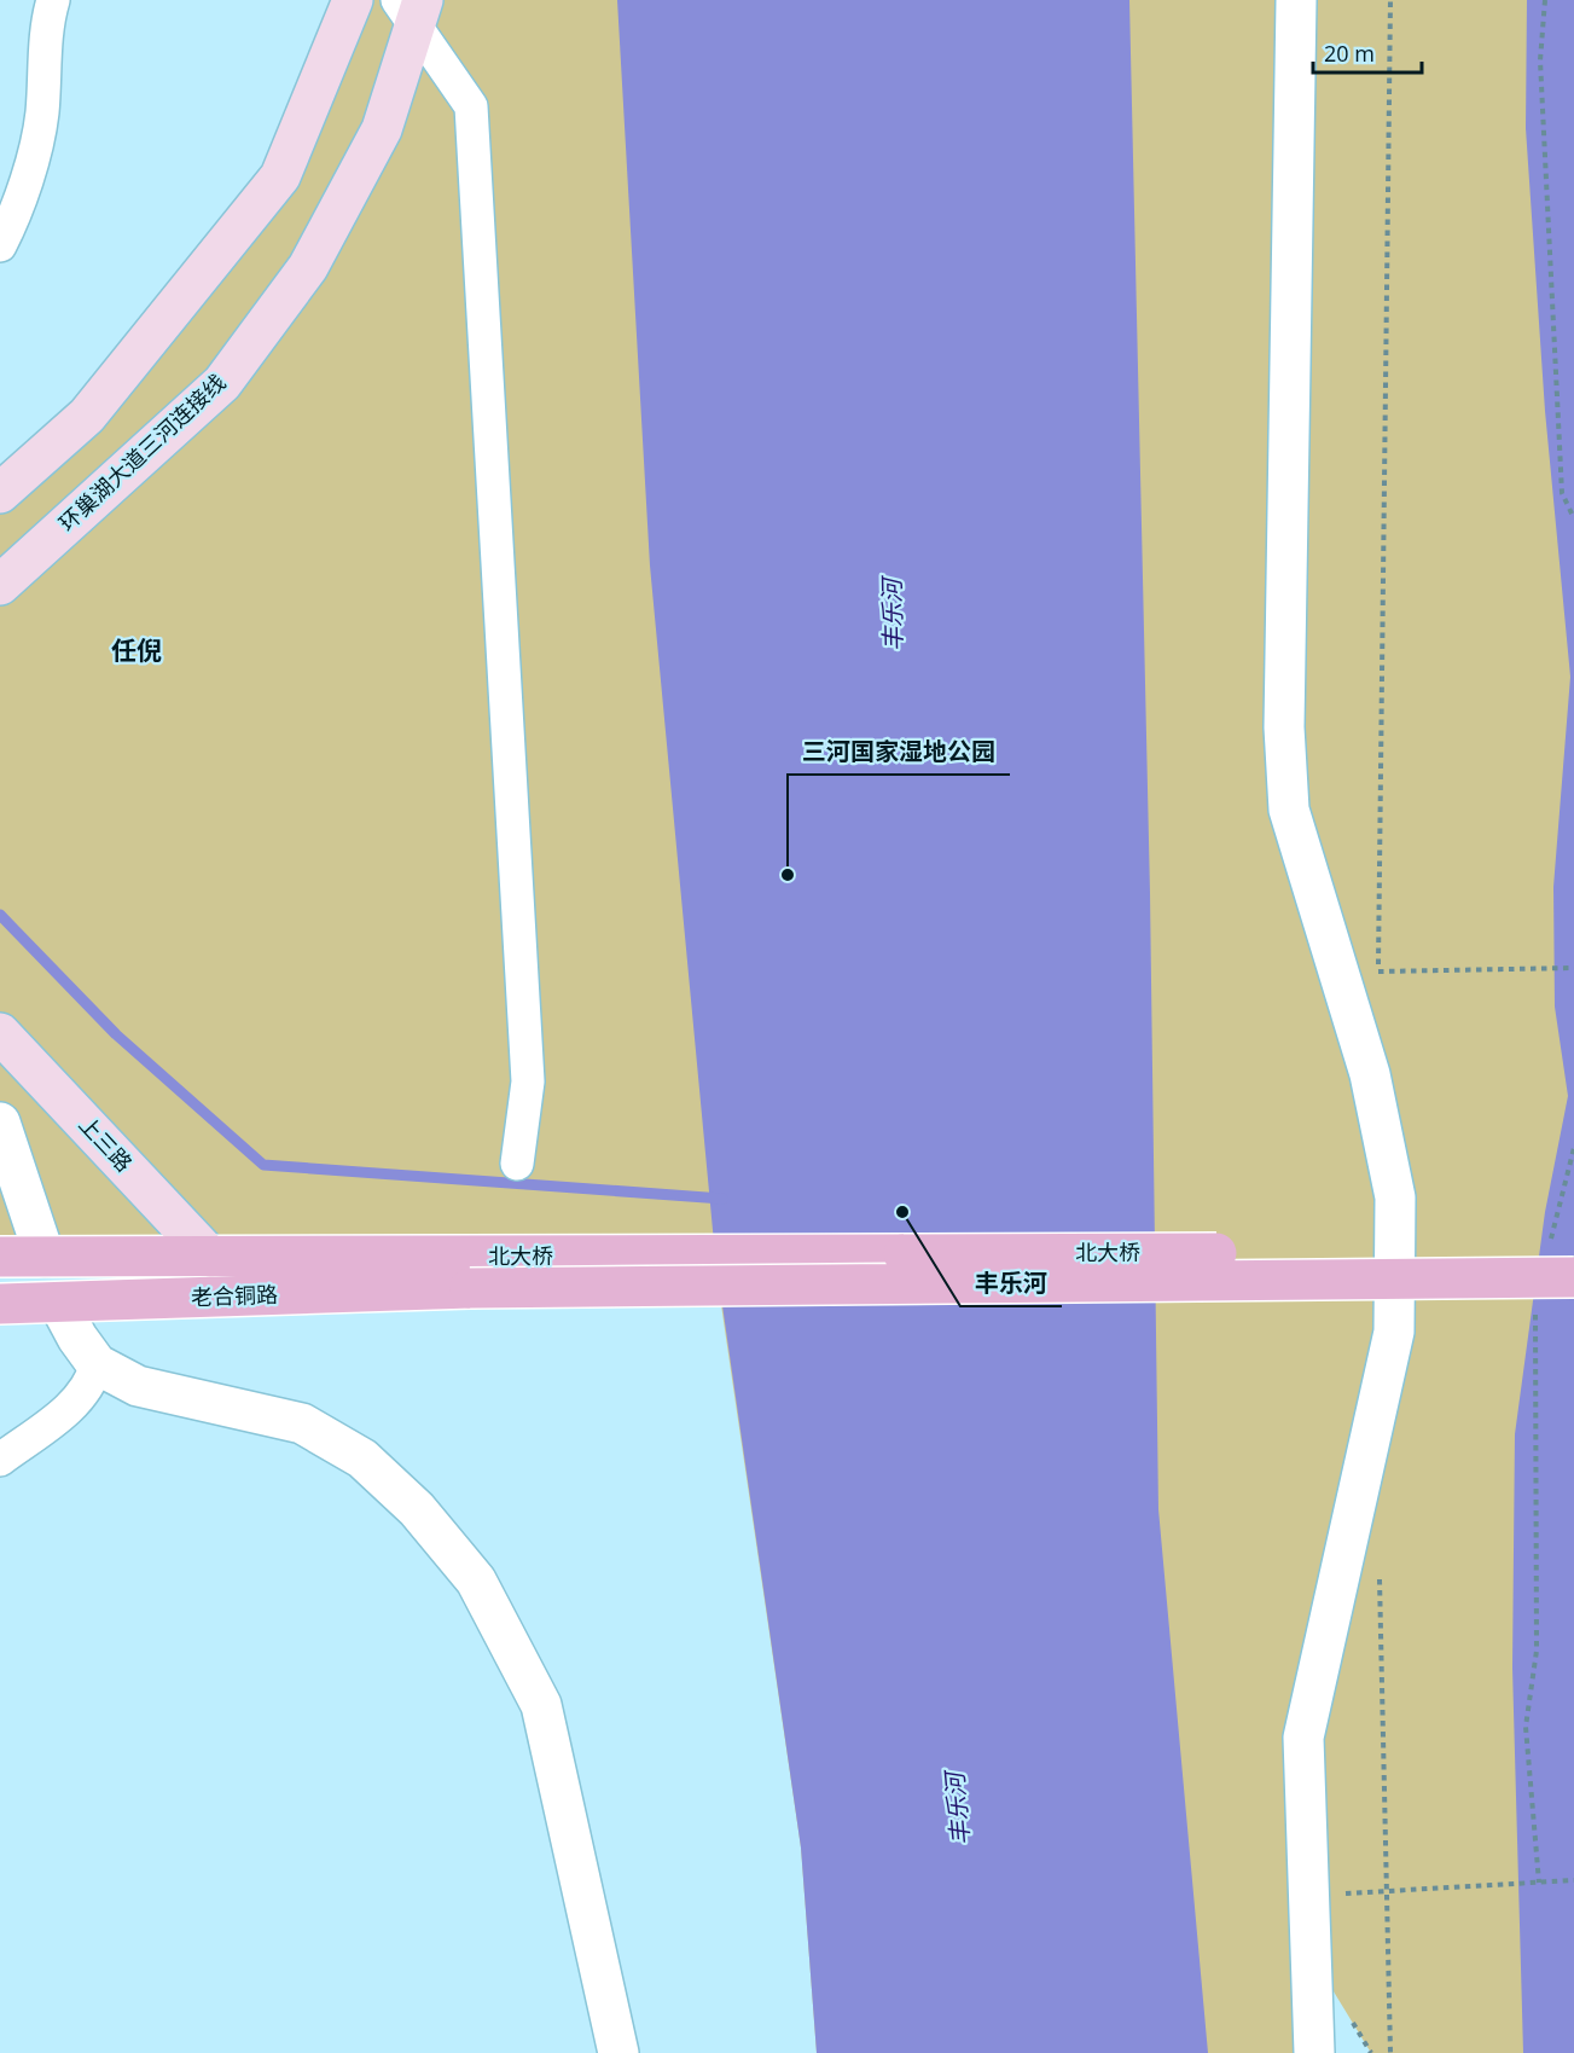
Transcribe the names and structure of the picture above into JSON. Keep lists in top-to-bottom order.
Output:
{
  "streets": {
    "main road": [
      "环巢湖大道三河连接线",
      "上三路",
      "北大桥",
      "老合铜路"
    ]
  },
  "crossings": [
    ["上三路", "老合铜路"],
    ["北大桥", "老合铜路"]
  ],
  "districts": ["任倪"],
  "water": ["丰乐河"],
  "places": ["三河国家湿地公园", "丰乐河"],
  "scale_bar": "20 m"
}
